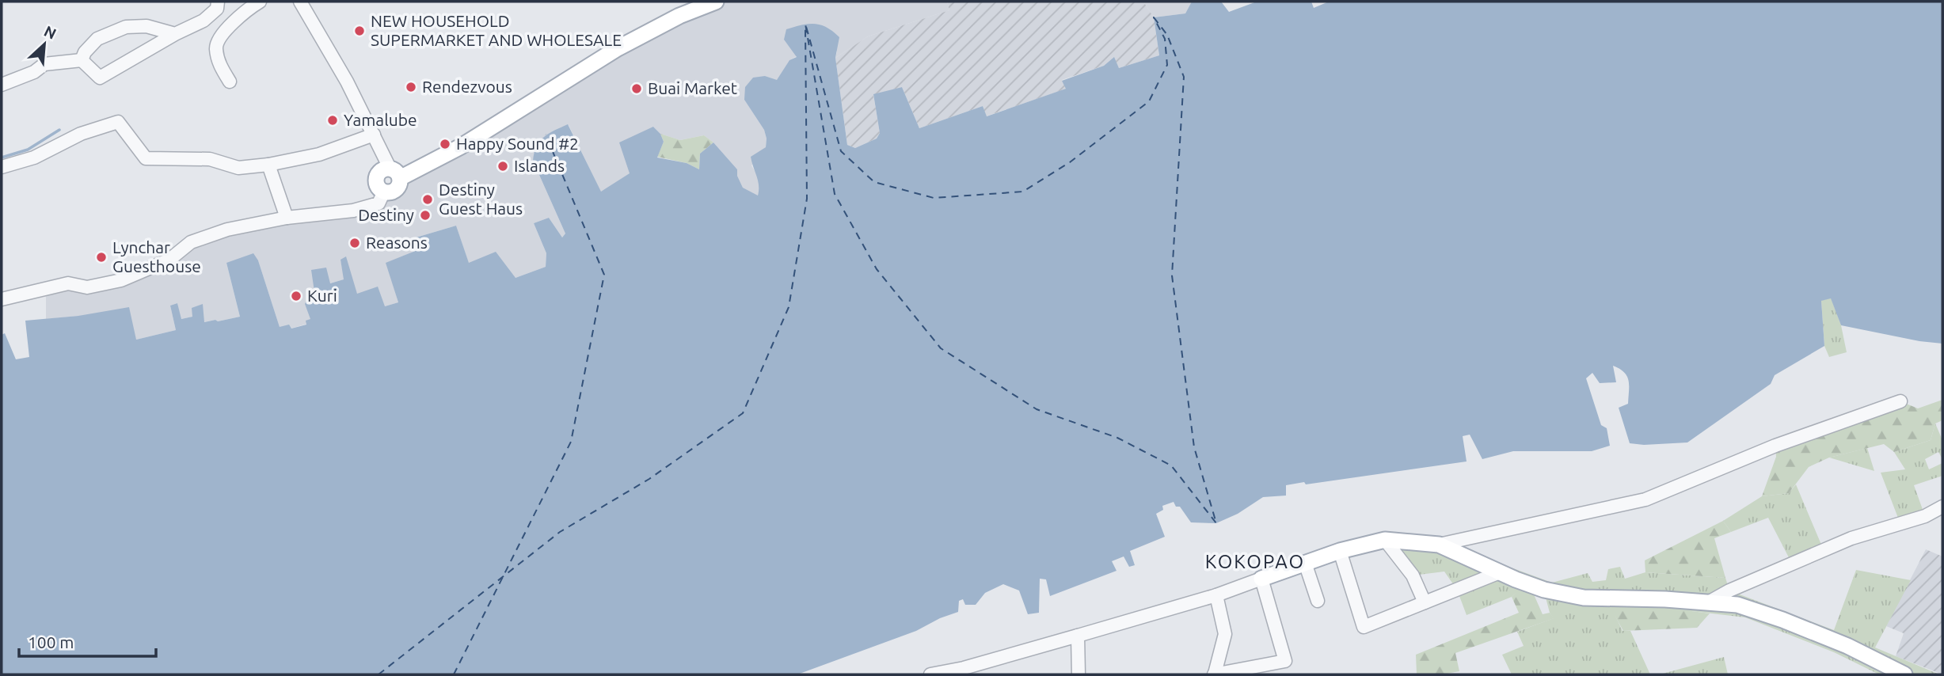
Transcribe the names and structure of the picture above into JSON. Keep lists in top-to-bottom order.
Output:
{
  "districts": ["KOKOPAO"],
  "places": [
    "NEW HOUSEHOLD SUPERMARKET AND WHOLESALE",
    "Rendezvous",
    "Buai Market",
    "Yamalube",
    "Happy Sound #2",
    "Islands",
    "Destiny Guest Haus",
    "Destiny",
    "Reasons",
    "Lynchar Guesthouse",
    "Kuri"
  ],
  "scale_bar": "100 m",
  "north": "top right"
}
